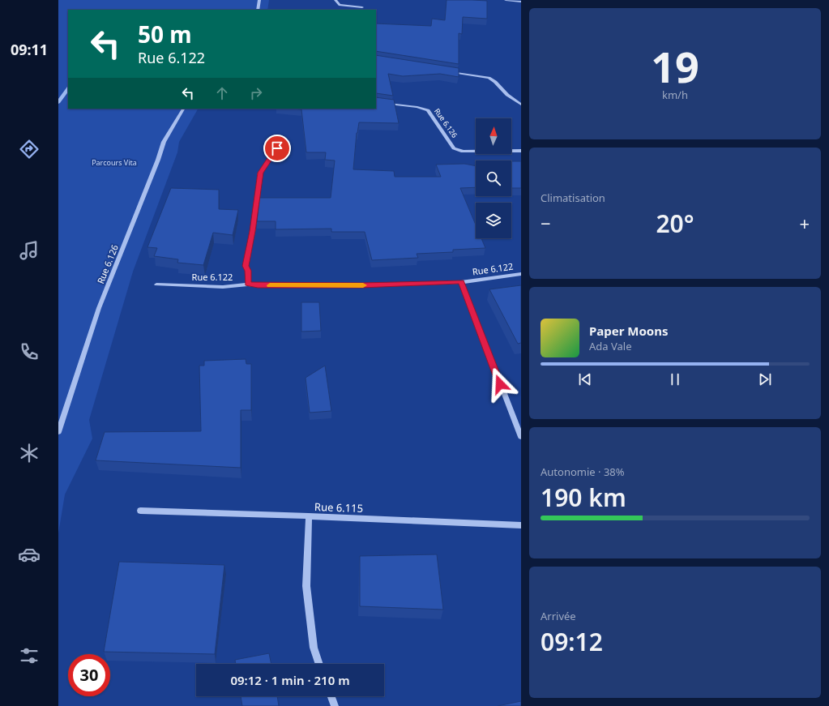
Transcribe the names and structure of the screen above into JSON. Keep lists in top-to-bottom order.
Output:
{
  "streets": {
    "street": ["Rue 6.126", "Rue 6.122", "Rue 6.115"]
  },
  "parks": ["Parcours Vita"],
  "north": "top",
  "page": {
    "tabs": "09:11",
    "tile": [
      ["19", "km/h"],
      "Climatisation",
      ["Autonomie · 38%", "190 km"],
      ["Arrivée", "09:12"]
    ],
    "turn": ["50 m", "Rue 6.122"],
    "heat": ["−", "20°", "+"],
    "song": ["Paper Moons", "Ada Vale"],
    "limit": "30",
    "trip": "09:12 · 1 min · 210 m"
  }
}
